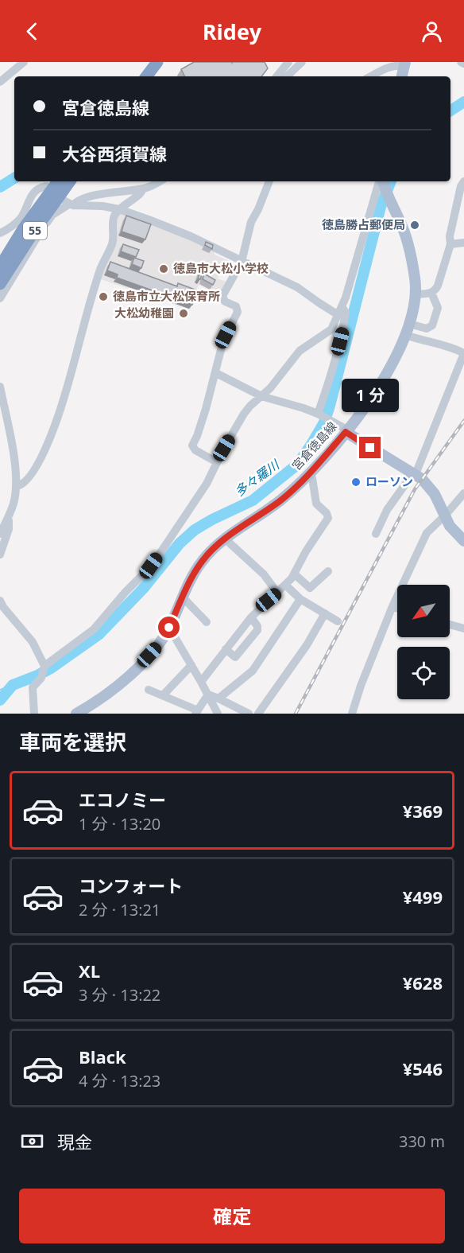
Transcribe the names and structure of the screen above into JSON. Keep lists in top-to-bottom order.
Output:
{
  "streets": {
    "highway": ["55"],
    "main road": ["宮倉徳島線"]
  },
  "water": ["多々羅川"],
  "places": [
    "徳島勝占郵便局",
    "徳島市大松小学校",
    "徳島市立大松保育所",
    "大松幼稚園",
    "ローソン"
  ],
  "north": "bottom left",
  "page": {
    "header": "Ridey",
    "banner": ["宮倉徳島線", "大谷西須賀線"],
    "bubble": "1 分",
    "heading": "車両を選択",
    "list": [
      {
        "name": "エコノミー",
        "note": "1 分 · 13:20",
        "value": "¥369"
      },
      {
        "name": "コンフォート",
        "note": "2 分 · 13:21",
        "value": "¥499"
      },
      {
        "name": "XL",
        "note": "3 分 · 13:22",
        "value": "¥628"
      },
      {
        "name": "Black",
        "note": "4 分 · 13:23",
        "value": "¥546"
      }
    ],
    "pay": ["現金", "330 m"],
    "buttons": "確定"
  }
}
